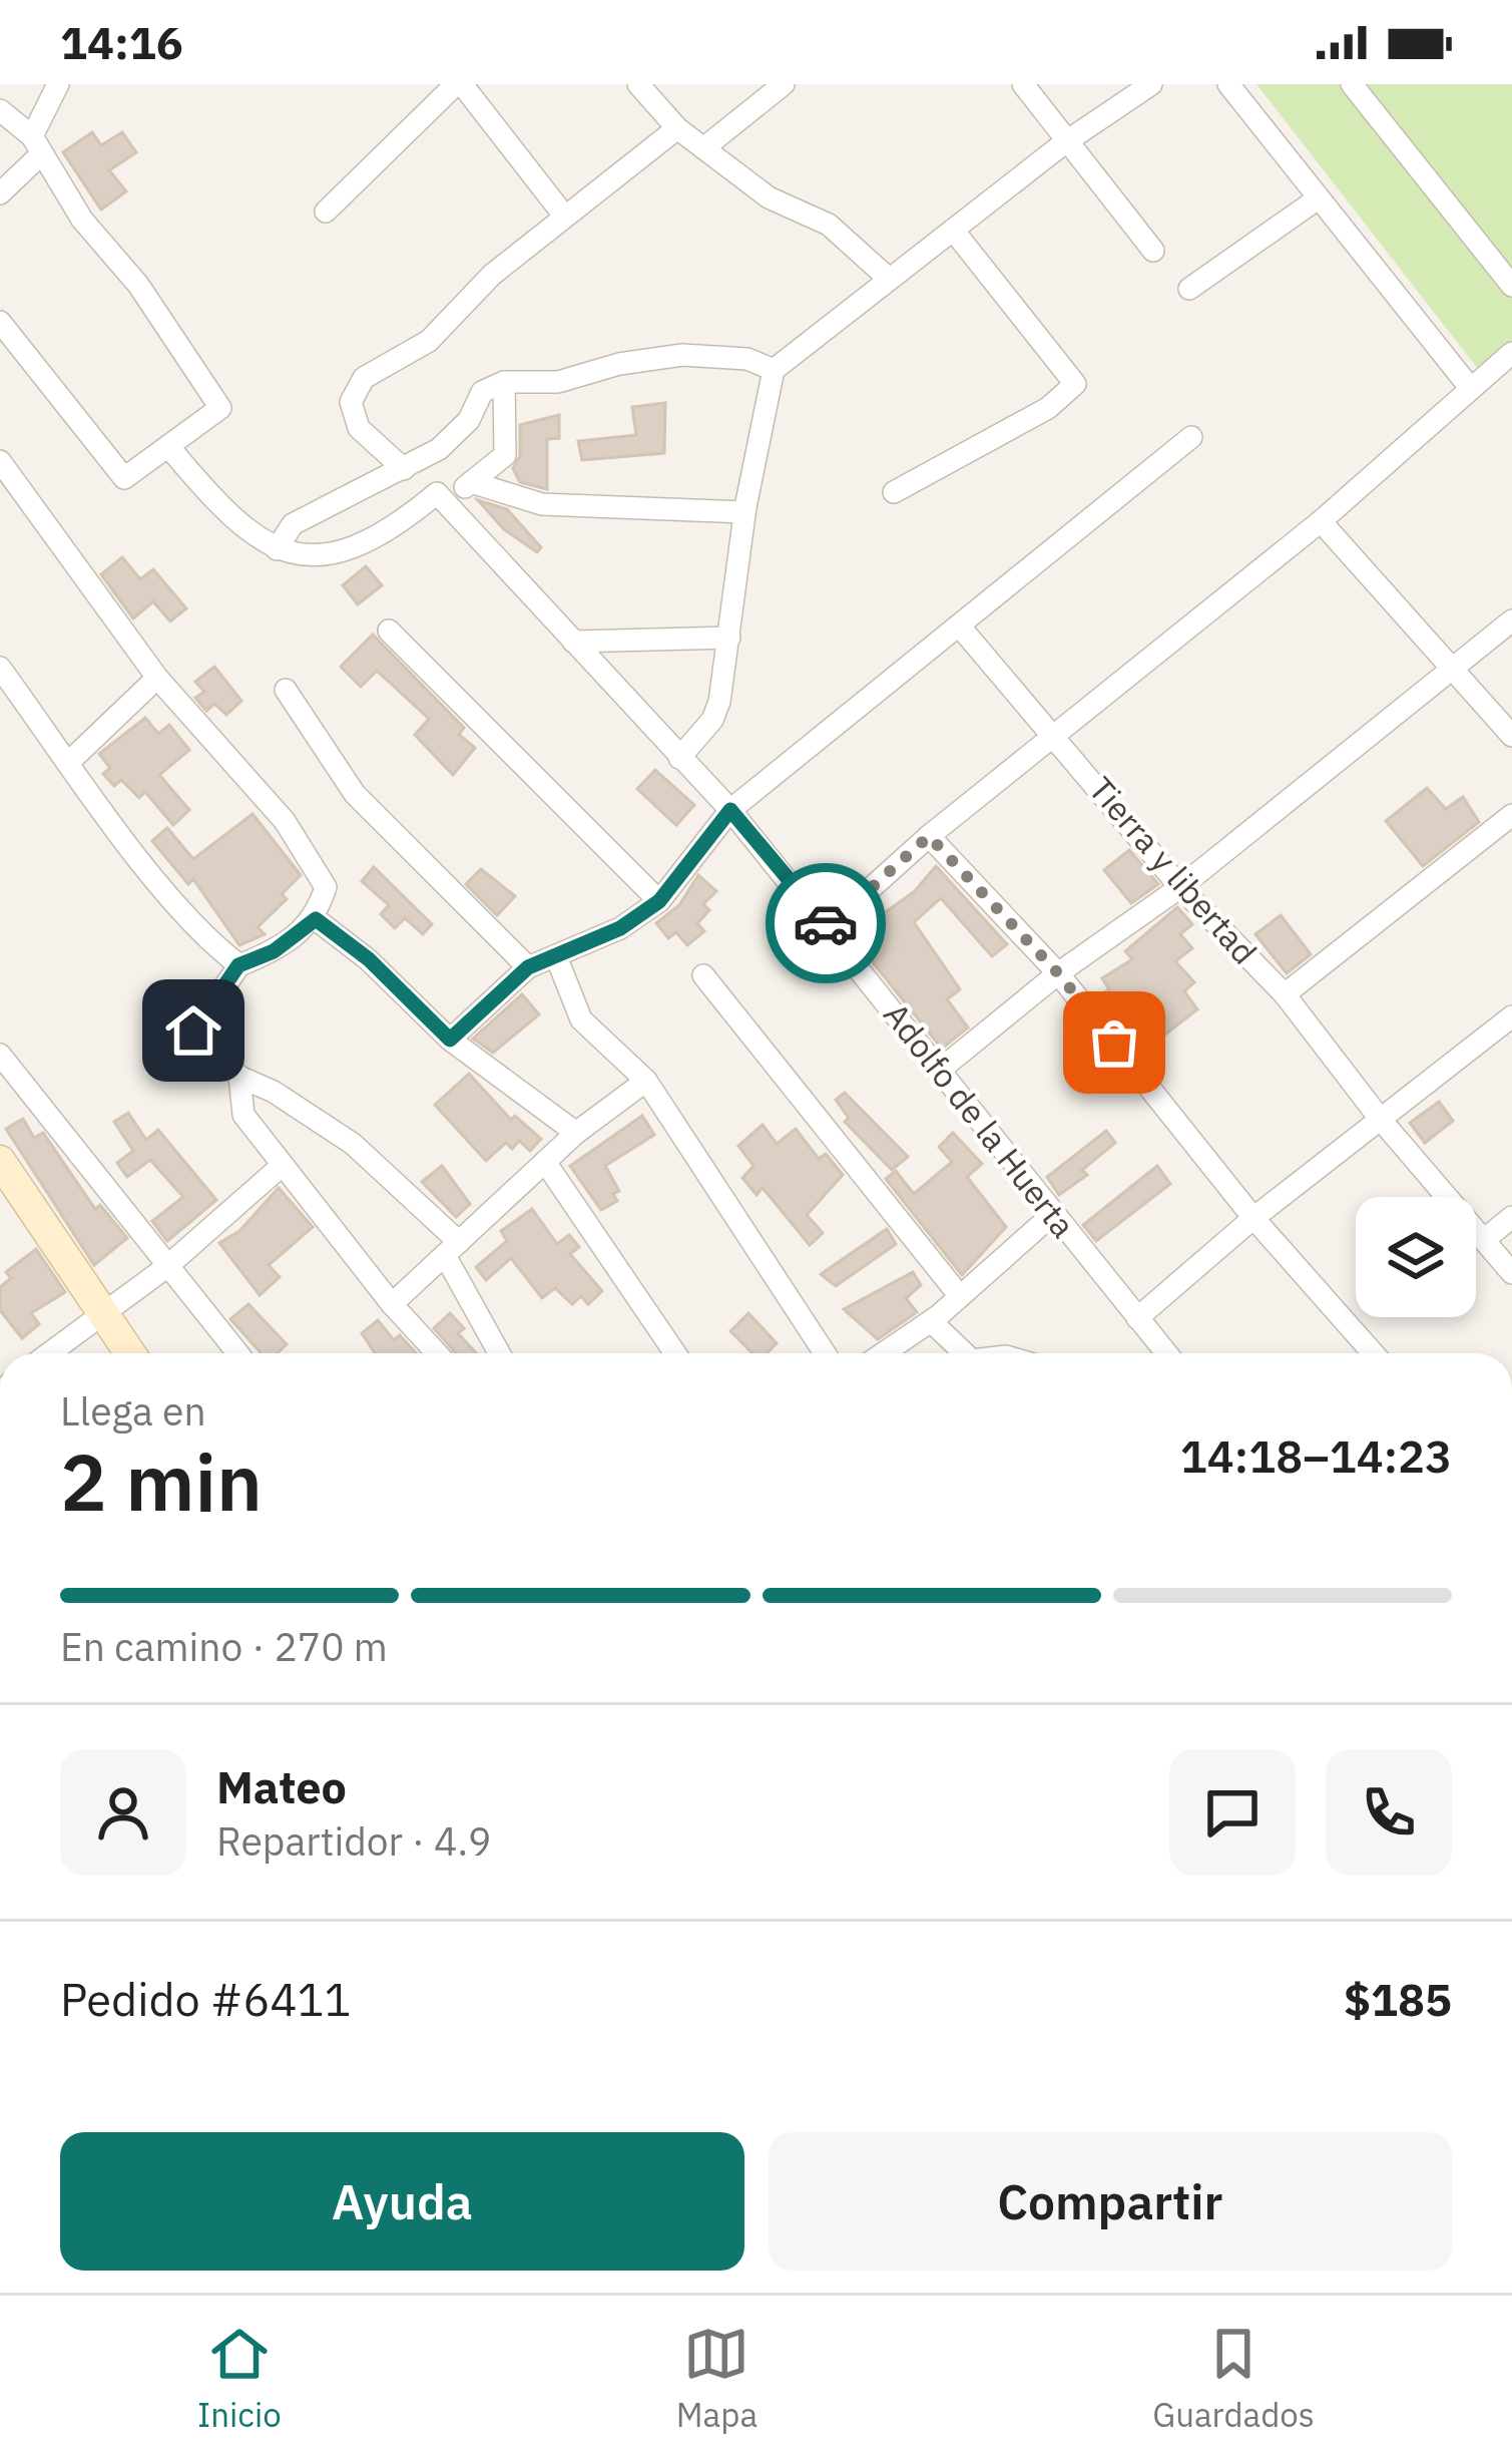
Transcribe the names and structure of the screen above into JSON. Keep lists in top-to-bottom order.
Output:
{
  "streets": {
    "street": ["Tierra y libertad", "Adolfo de la Huerta"]
  },
  "page": {
    "status": "14:16",
    "heading": ["2 min", "Llega en", "14:18–14:23"],
    "panel": [
      "Mateo",
      "Repartidor · 4.9",
      "Pedido #6411",
      "$185"
    ],
    "bar": "En camino · 270 m",
    "buttons": ["Ayuda", "Compartir"],
    "tabs": ["Inicio", "Mapa", "Guardados"]
  }
}
